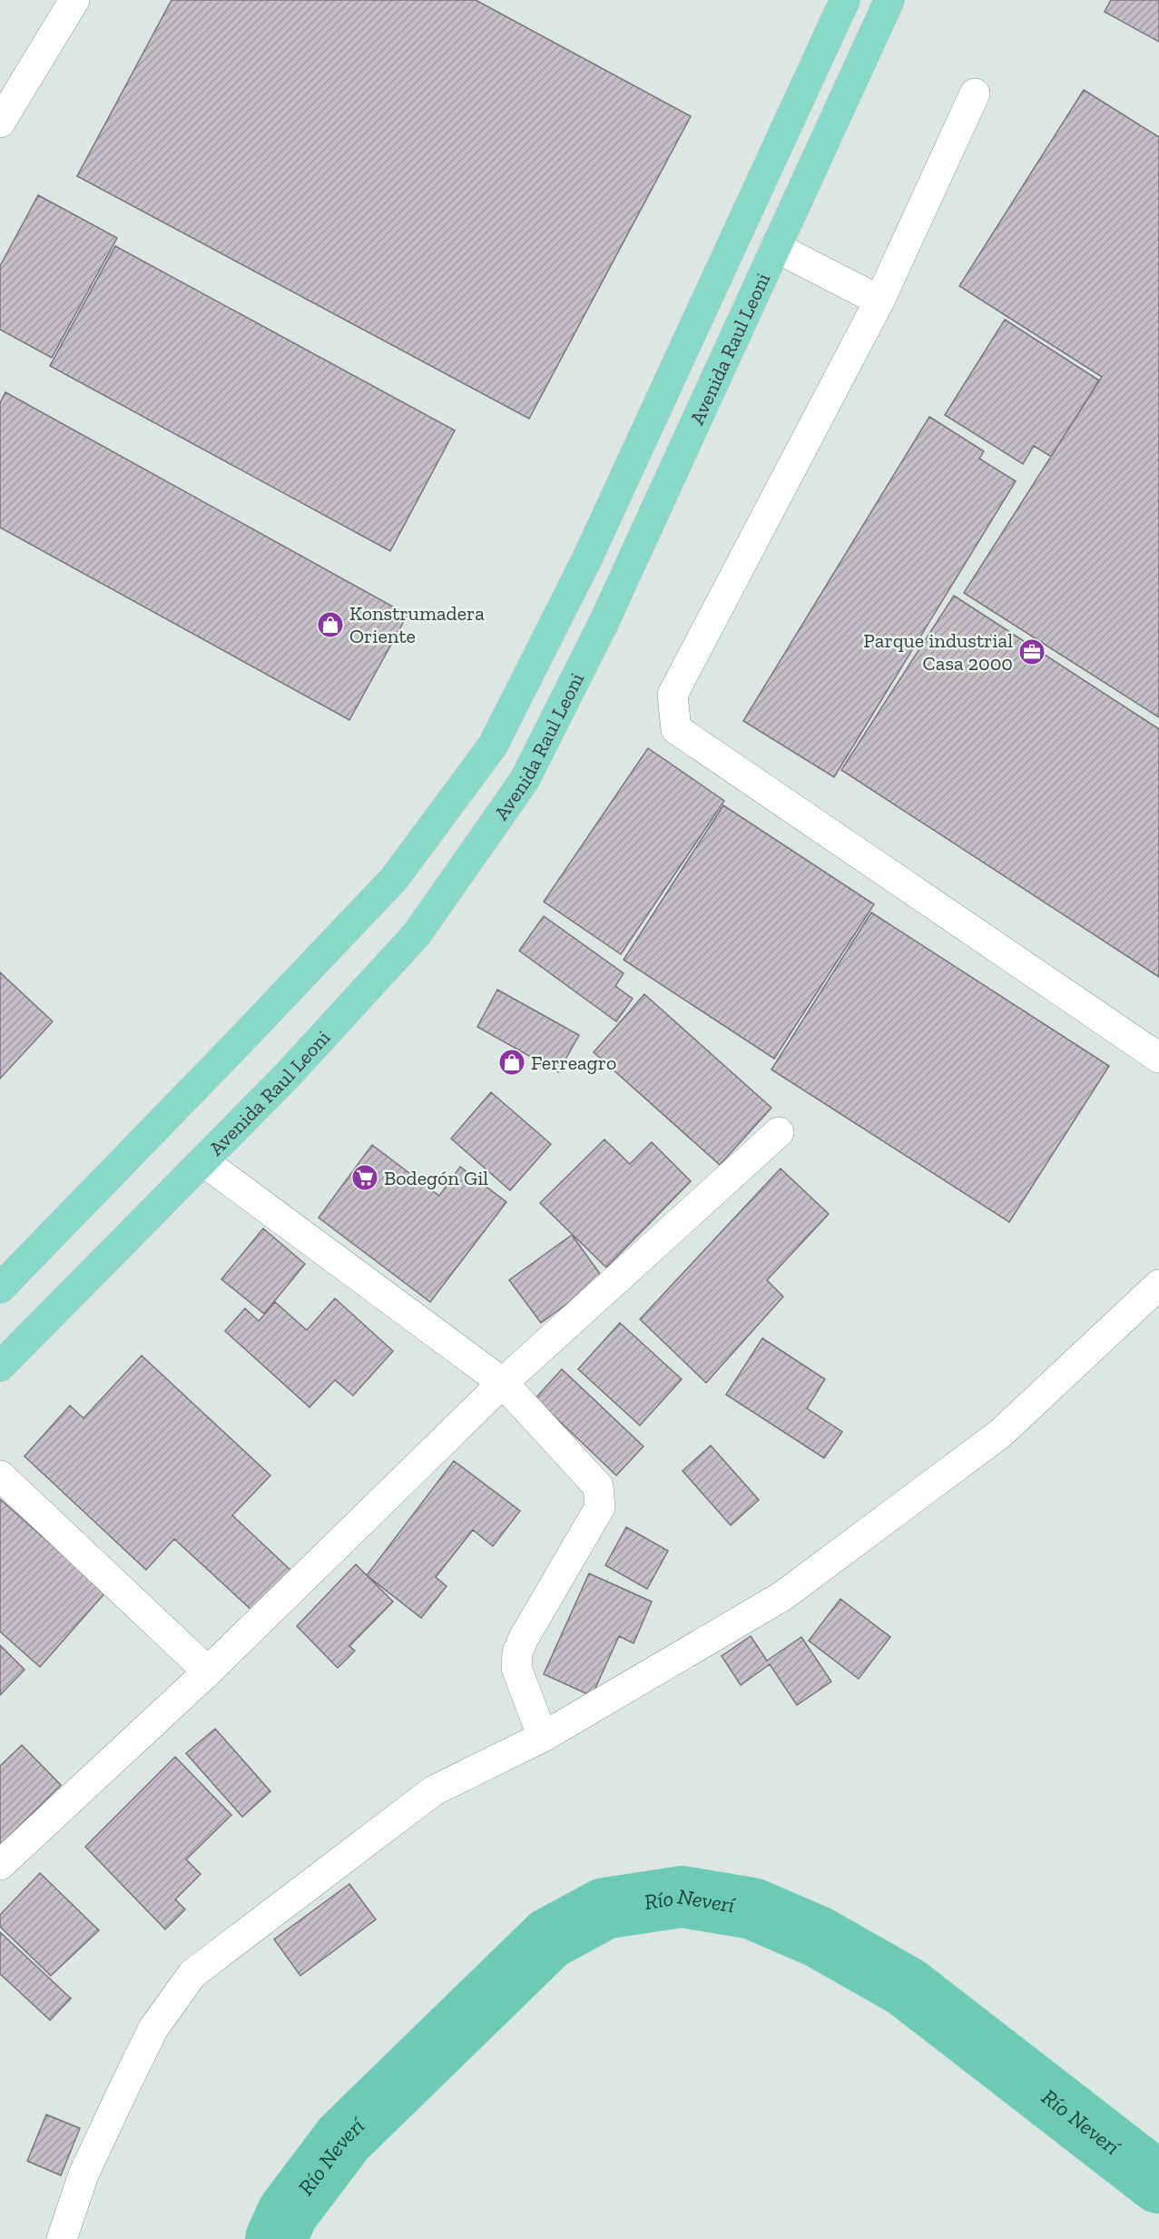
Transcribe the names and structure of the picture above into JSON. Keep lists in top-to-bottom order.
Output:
{
  "streets": {
    "main road": ["Avenida Raul Leoni"]
  },
  "water": ["Río Neverí"],
  "places": {
    "shop": ["Konstrumadera Oriente", "Ferreagro"],
    "office": ["Parque industrial Casa 2000"],
    "supermarket": ["Bodegón Gil"]
  }
}
